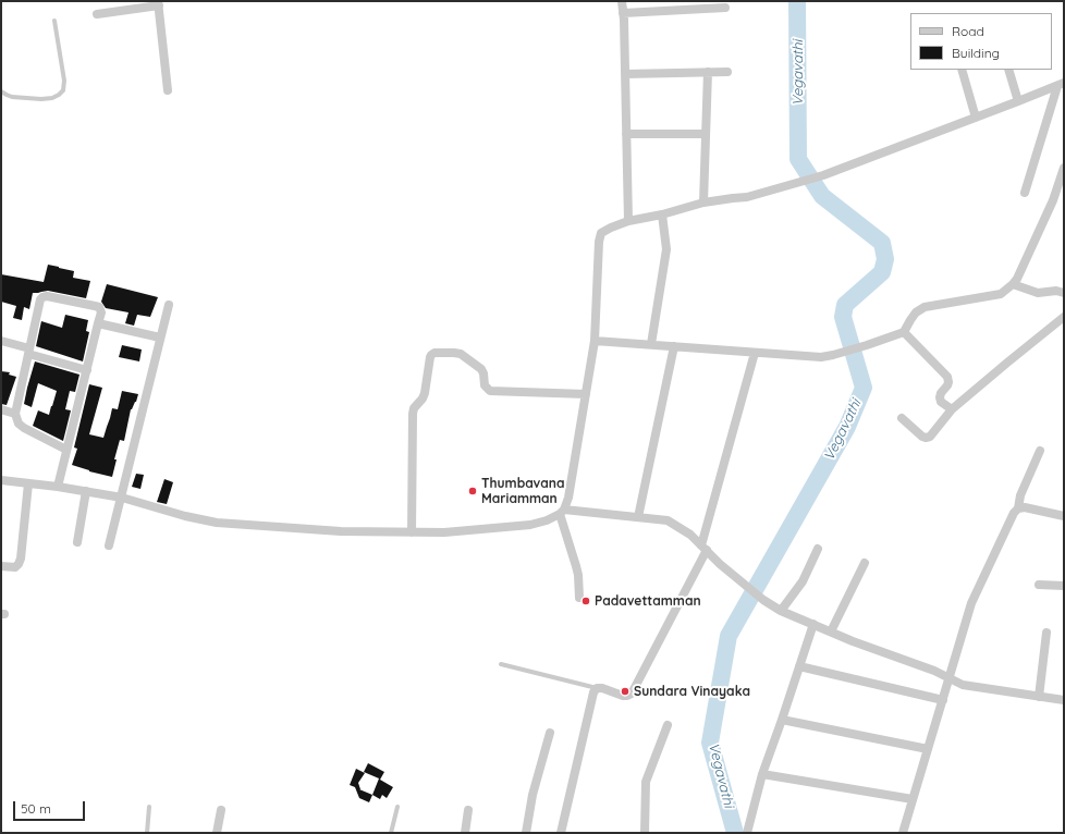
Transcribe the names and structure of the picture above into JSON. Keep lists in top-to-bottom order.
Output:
{
  "water": ["Vegavathi"],
  "places": ["Thumbavana Mariamman", "Padavettamman", "Sundara Vinayaka"],
  "legend": ["Road", "Building"],
  "scale_bar": "50 m"
}
